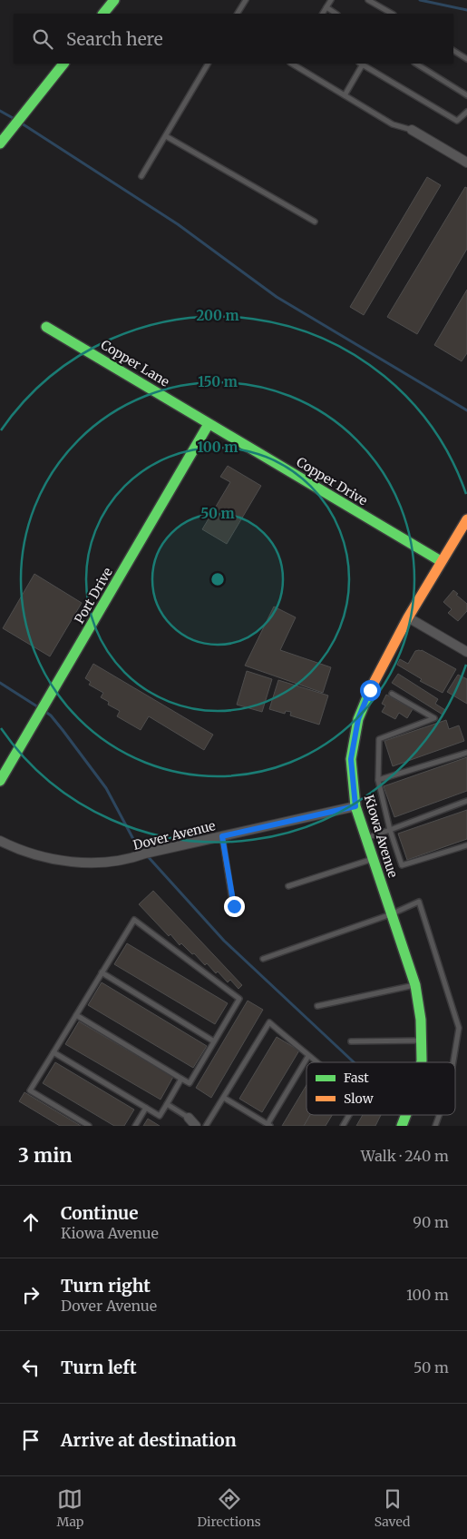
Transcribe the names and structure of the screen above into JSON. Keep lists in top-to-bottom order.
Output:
{
  "streets": {
    "street": [
      "Copper Lane",
      "Copper Drive",
      "Port Drive",
      "Dover Avenue",
      "Kiowa Avenue"
    ]
  },
  "crossings": [
    ["Copper Lane", "Copper Drive"],
    ["Copper Lane", "Port Drive"],
    ["Copper Drive", "Port Drive"],
    ["Copper Drive", "Kiowa Avenue"],
    ["Dover Avenue", "Kiowa Avenue"]
  ],
  "legend": ["Fast", "Slow"],
  "page": {
    "search": "Search here",
    "heading": ["3 min", "Walk · 240 m"],
    "list": [
      ["Continue", "Kiowa Avenue", "90 m"],
      ["Turn right", "Dover Avenue", "100 m"],
      ["Turn left", "50 m"],
      "Arrive at destination"
    ],
    "nav": ["Map", "Directions", "Saved"]
  },
  "rings": [
    "200 m",
    "150 m",
    "100 m",
    "50 m"
  ]
}
